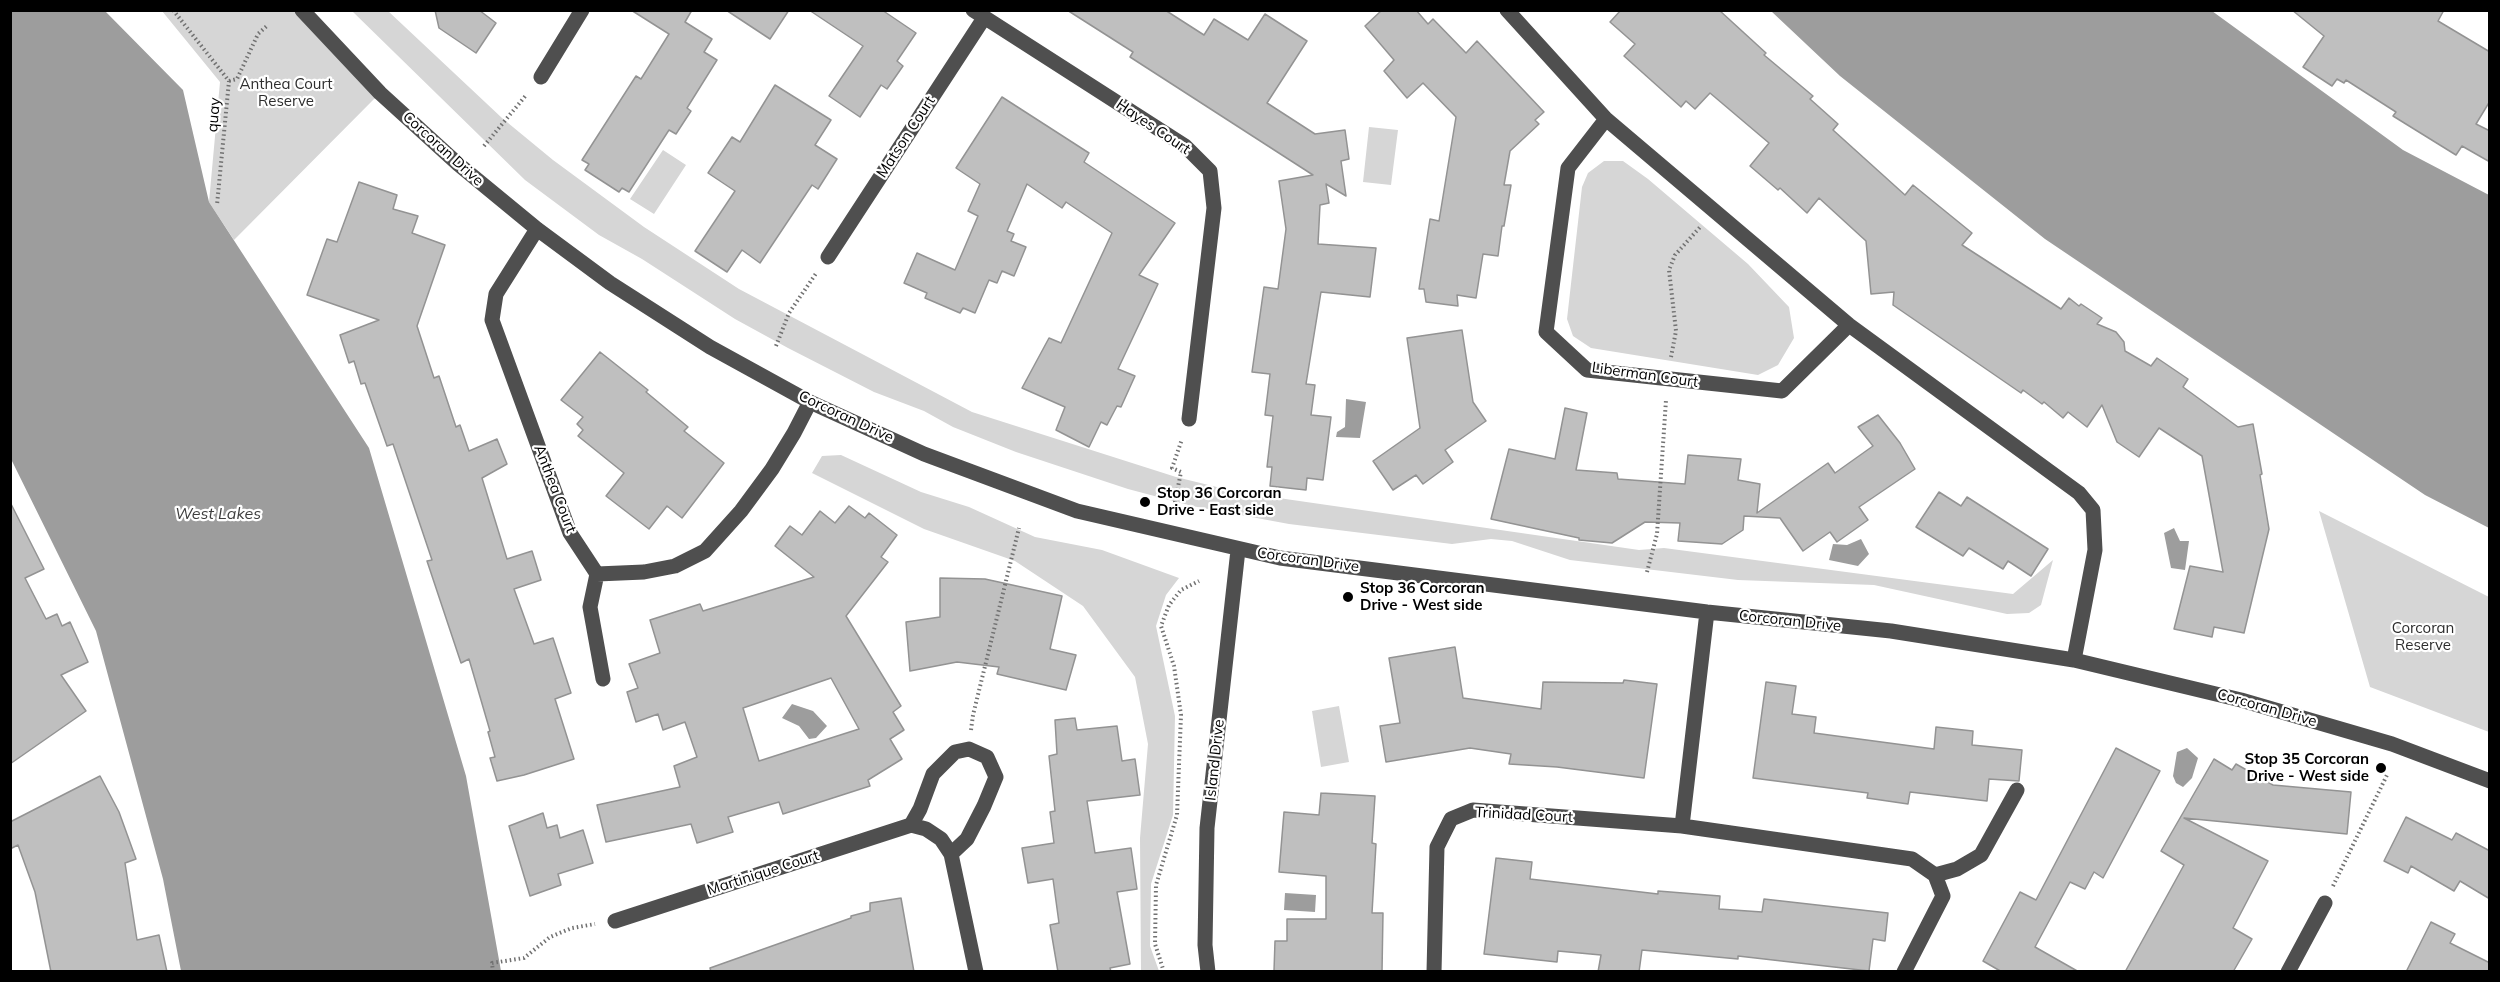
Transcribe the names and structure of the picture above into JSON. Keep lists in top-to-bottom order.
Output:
{
  "streets": {
    "street": [
      "Hayes Court",
      "Matson Court",
      "Corcoran Drive",
      "Liberman Court",
      "Anthea Court",
      "Island Drive",
      "Trinidad Court",
      "Martinique Court"
    ],
    "path": ["quay"]
  },
  "crossings": [
    ["Hayes Court", "Matson Court"],
    ["Corcoran Drive", "Anthea Court"],
    ["Corcoran Drive", "Island Drive"]
  ],
  "water": ["West Lakes"],
  "parks": ["Anthea Court Reserve", "Corcoran Reserve"],
  "places": ["Stop 36 Corcoran Drive - East side", "Stop 36 Corcoran Drive - West side", "Stop 35 Corcoran Drive - West side"]
}
